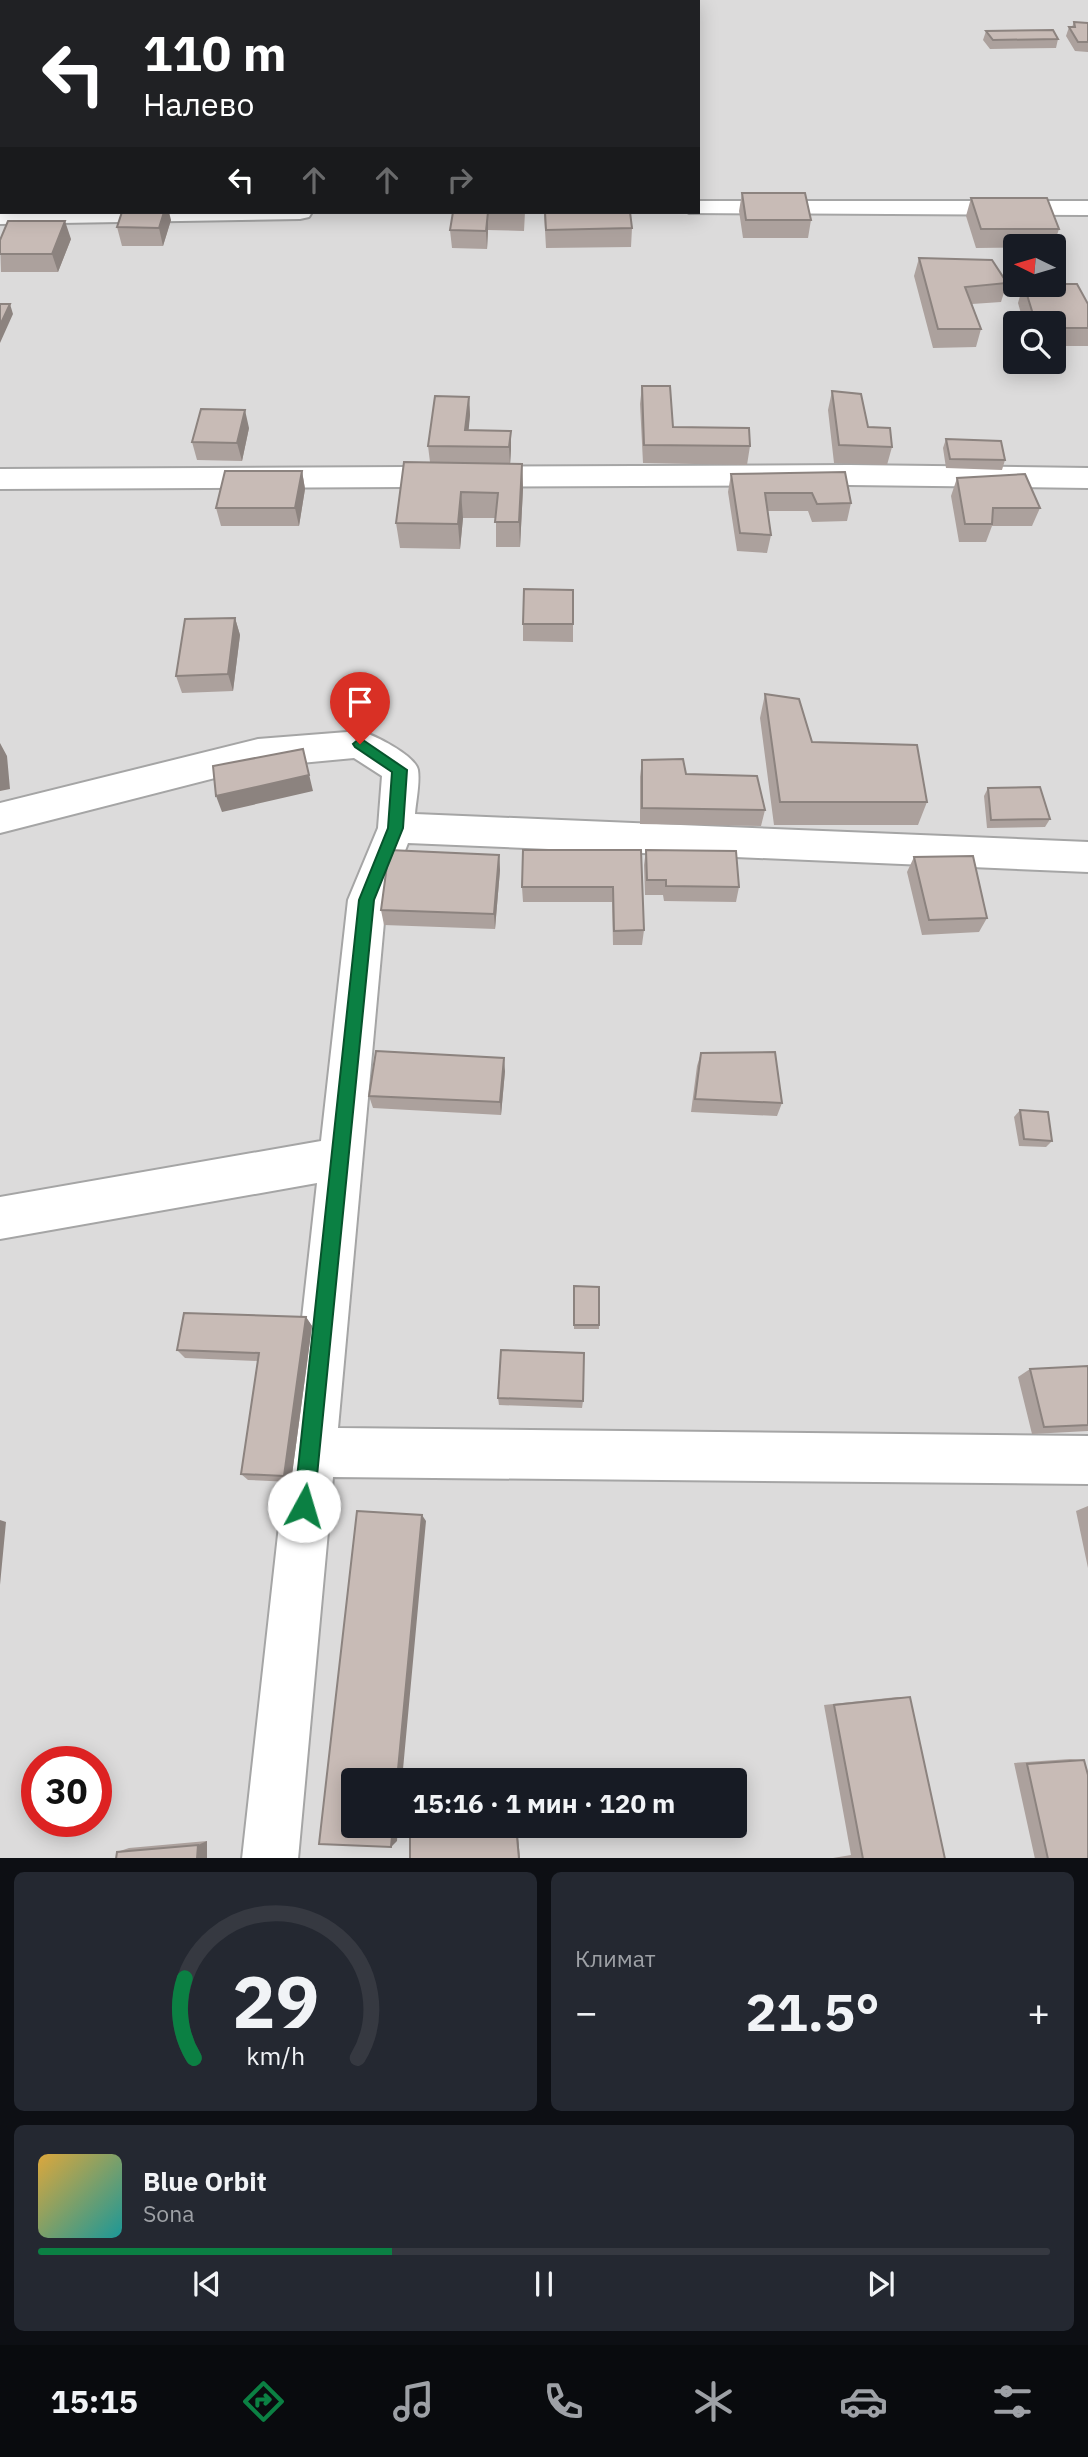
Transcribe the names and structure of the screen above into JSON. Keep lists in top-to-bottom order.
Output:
{
  "north": "left",
  "page": {
    "turn": ["110 m", "Налево"],
    "limit": "30",
    "trip": "15:16 · 1 мин · 120 m",
    "tile": "Климат",
    "heat": ["−", "21.5°", "+"],
    "song": ["Blue Orbit", "Sona"],
    "tabs": "15:15",
    "gauge": ["29", "km/h"]
  }
}
